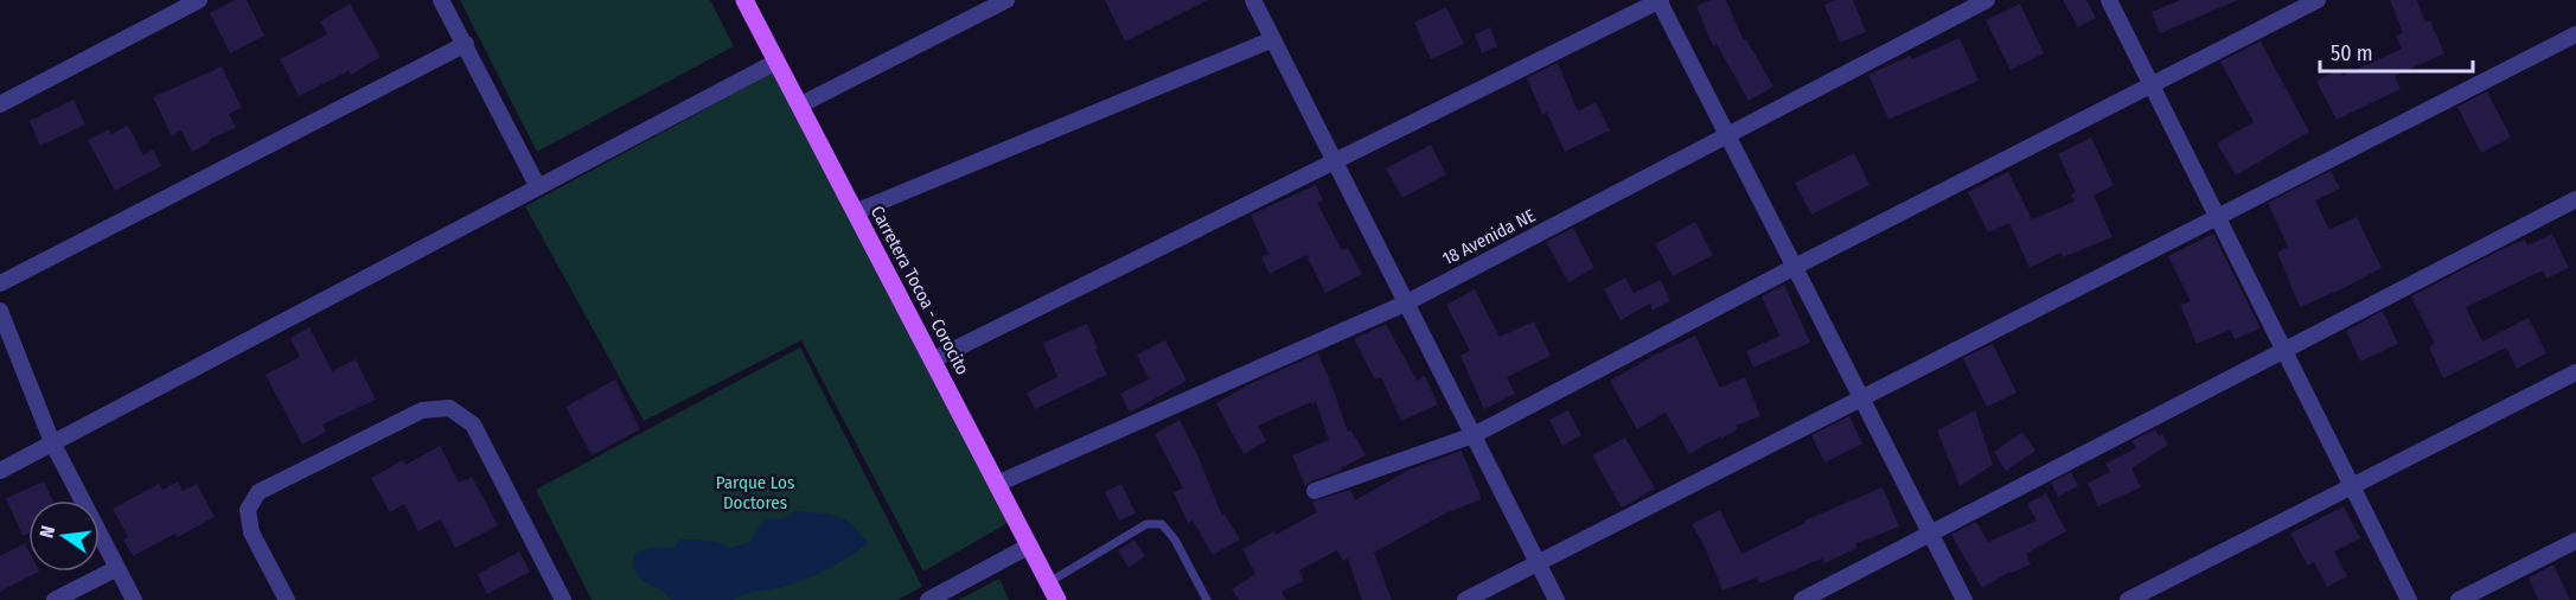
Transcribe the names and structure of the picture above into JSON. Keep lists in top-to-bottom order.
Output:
{
  "streets": {
    "main road": ["Carretera Tocoa - Corocito"],
    "street": ["18 Avenida NE"]
  },
  "crossings": [
    ["18 Avenida NE", "Carretera Tocoa - Corocito"]
  ],
  "parks": ["Parque Los Doctores"],
  "scale_bar": "50 m",
  "north": "left"
}
